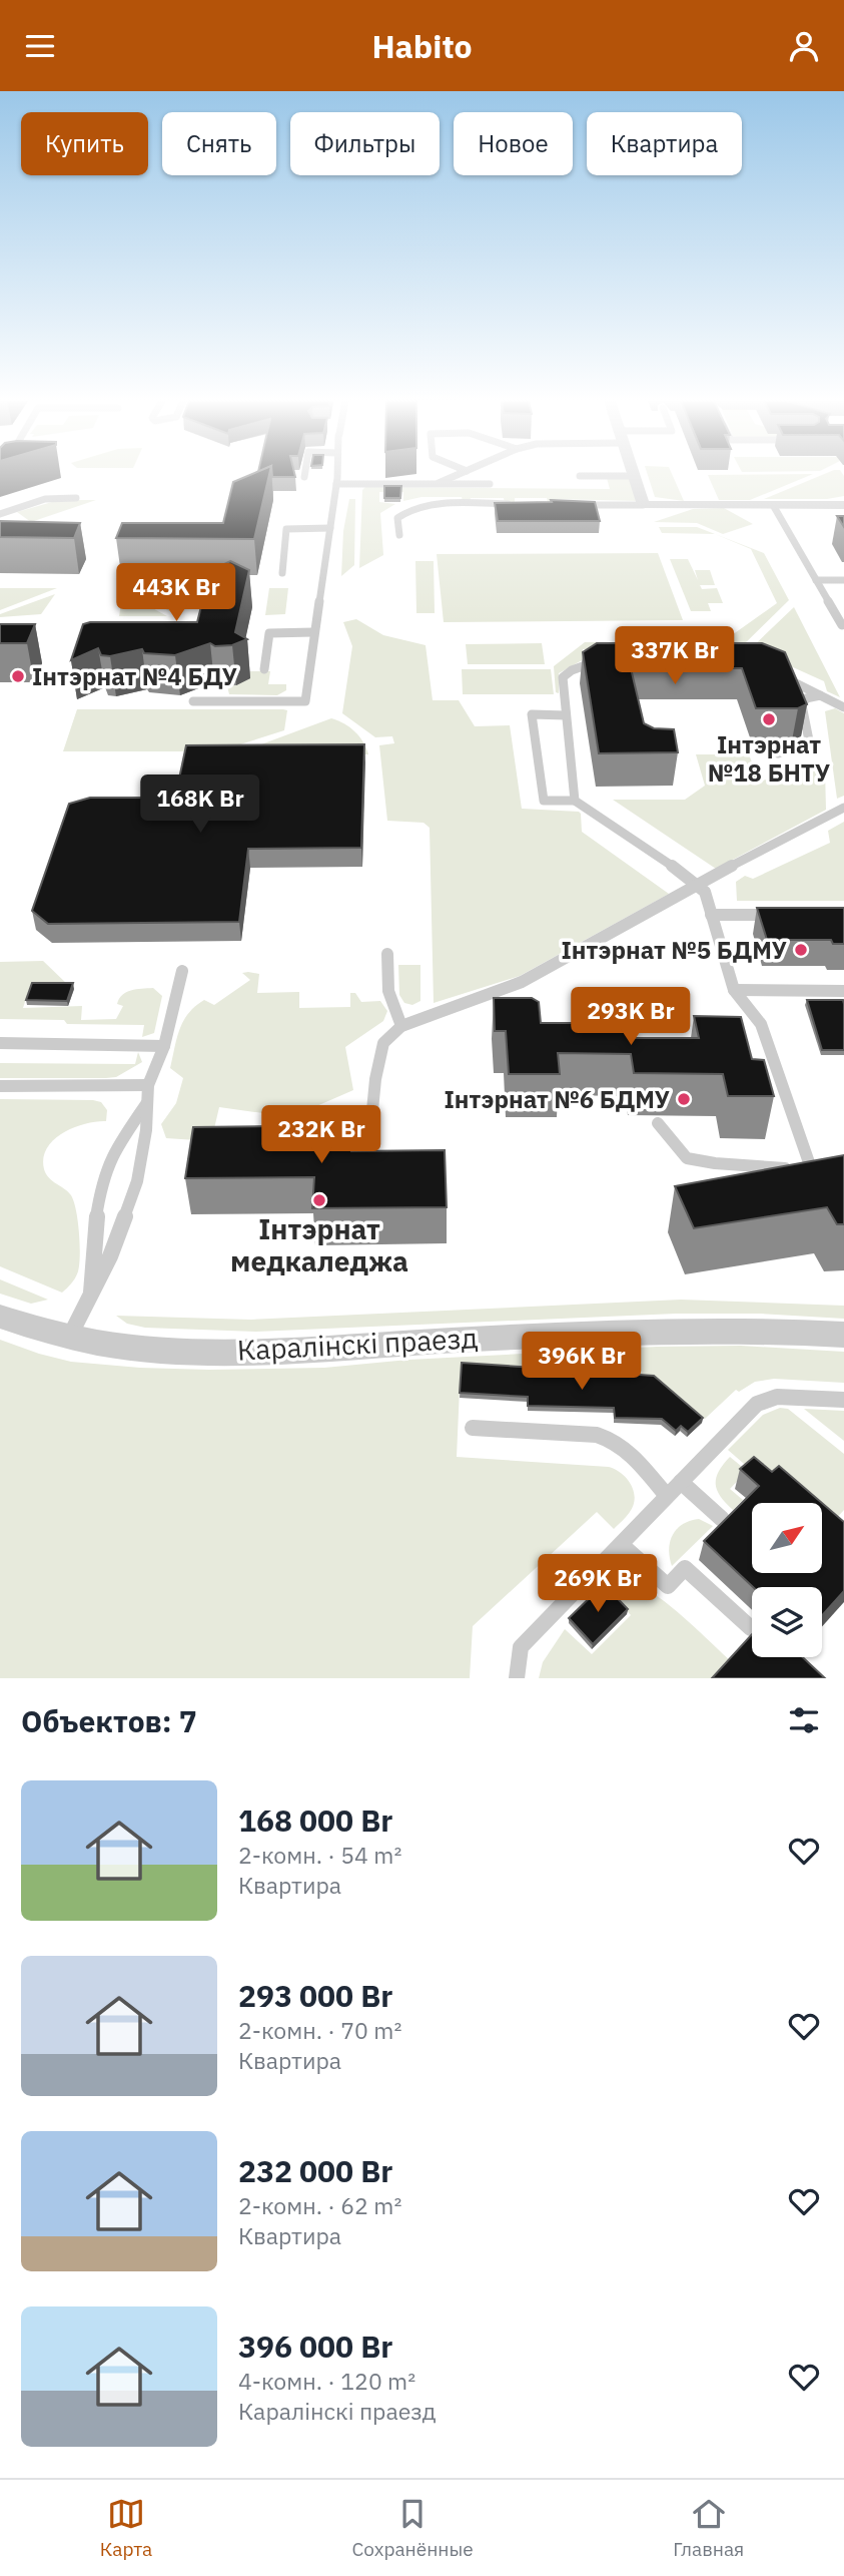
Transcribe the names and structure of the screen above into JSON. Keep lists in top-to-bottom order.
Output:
{
  "streets": {
    "street": ["Каралінскі праезд"]
  },
  "places": [
    "Інтэрнат №4 БДУ",
    "Інтэрнат №18 БНТУ",
    "Інтэрнат №5 БДМУ",
    "Інтэрнат №6 БДМУ",
    "Інтэрнат медкаледжа"
  ],
  "north": "top right",
  "page": {
    "header": "Habito",
    "chip": [
      "Купить",
      "Снять",
      "Фильтры",
      "Новое",
      "Квартира"
    ],
    "price": [
      "443K Br",
      "337K Br",
      "168K Br",
      "293K Br",
      "232K Br",
      "396K Br",
      "269K Br"
    ],
    "heading": "Объектов: 7",
    "list": [
      {
        "name": "168 000 Br",
        "note": "2-комн. · 54 m² · Квартира"
      },
      {
        "name": "293 000 Br",
        "note": "2-комн. · 70 m² · Квартира"
      },
      {
        "name": "232 000 Br",
        "note": "2-комн. · 62 m² · Квартира"
      },
      {
        "name": "396 000 Br",
        "note": "4-комн. · 120 m² · Каралінскі праезд"
      }
    ],
    "tabs": ["Карта", "Сохранённые", "Главная"]
  }
}
